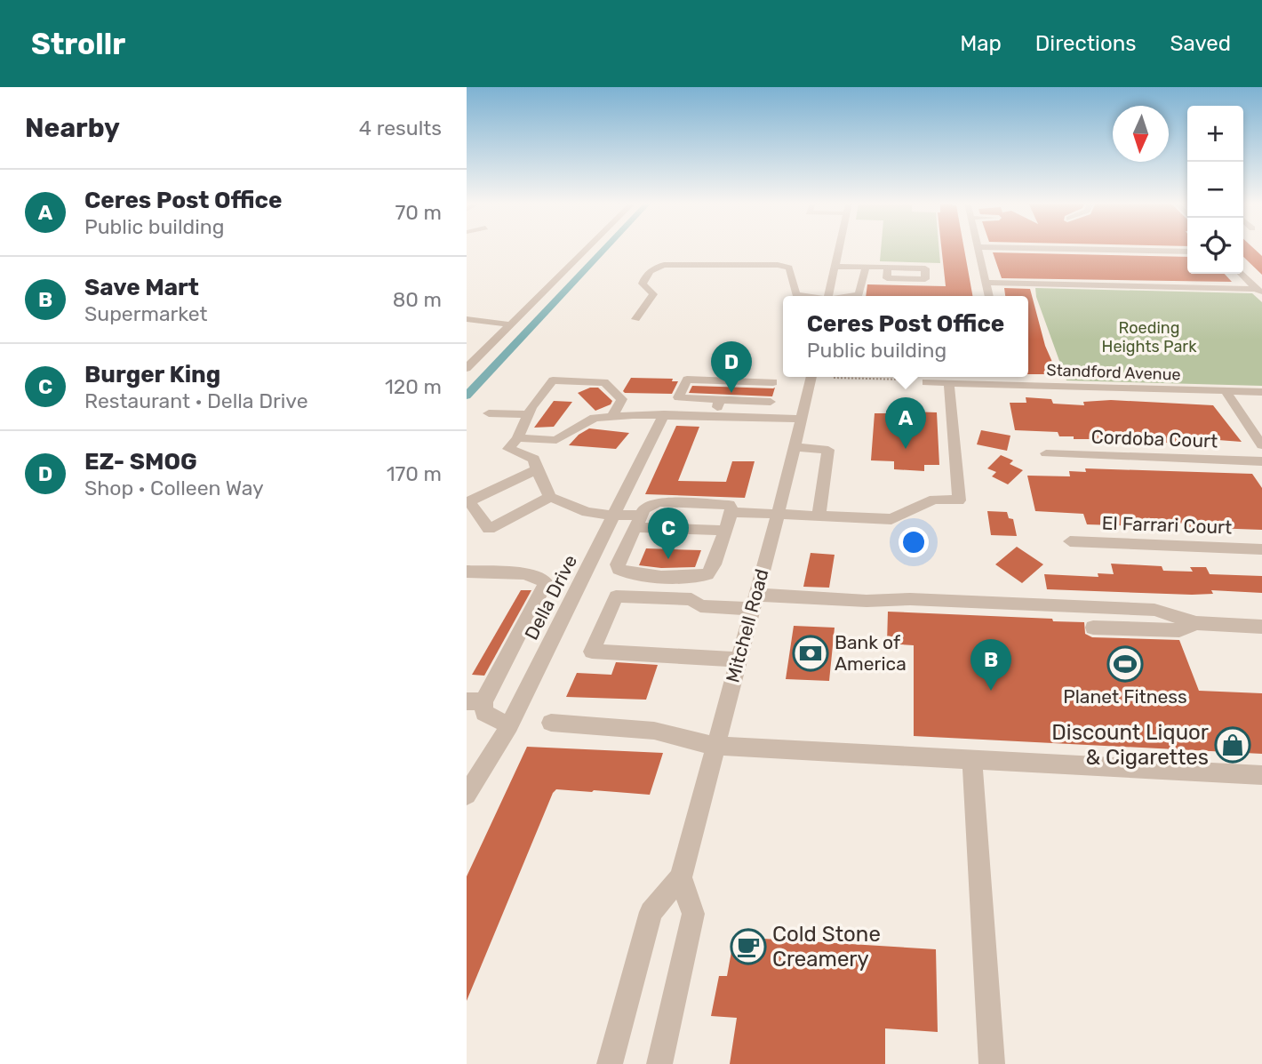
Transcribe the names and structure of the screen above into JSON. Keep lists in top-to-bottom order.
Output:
{
  "streets": {
    "street": [
      "Standford Avenue",
      "Cordoba Court",
      "El Farrari Court",
      "Della Drive",
      "Mitchell Road"
    ]
  },
  "parks": ["Roeding Heights Park"],
  "places": {
    "bank": ["Bank of America"],
    "sports": ["Planet Fitness"],
    "shop": ["Discount Liquor & Cigarettes"],
    "cafe": ["Cold Stone Creamery"]
  },
  "north": "bottom",
  "page": {
    "header": "Strollr",
    "nav": ["Map", "Directions", "Saved"],
    "heading": ["Nearby", "4 results"],
    "map_buttons": ["+", "−"],
    "list": [
      {
        "mark": "A",
        "name": "Ceres Post Office",
        "note": "Public building",
        "value": "70 m"
      },
      {
        "mark": "B",
        "name": "Save Mart",
        "note": "Supermarket",
        "value": "80 m"
      },
      {
        "mark": "C",
        "name": "Burger King",
        "note": "Restaurant · Della Drive",
        "value": "120 m"
      },
      {
        "mark": "D",
        "name": "EZ- SMOG",
        "note": "Shop · Colleen Way",
        "value": "170 m"
      }
    ],
    "popup": ["Ceres Post Office", "Public building"],
    "pins": [
      "D",
      "A",
      "C",
      "B"
    ]
  }
}
